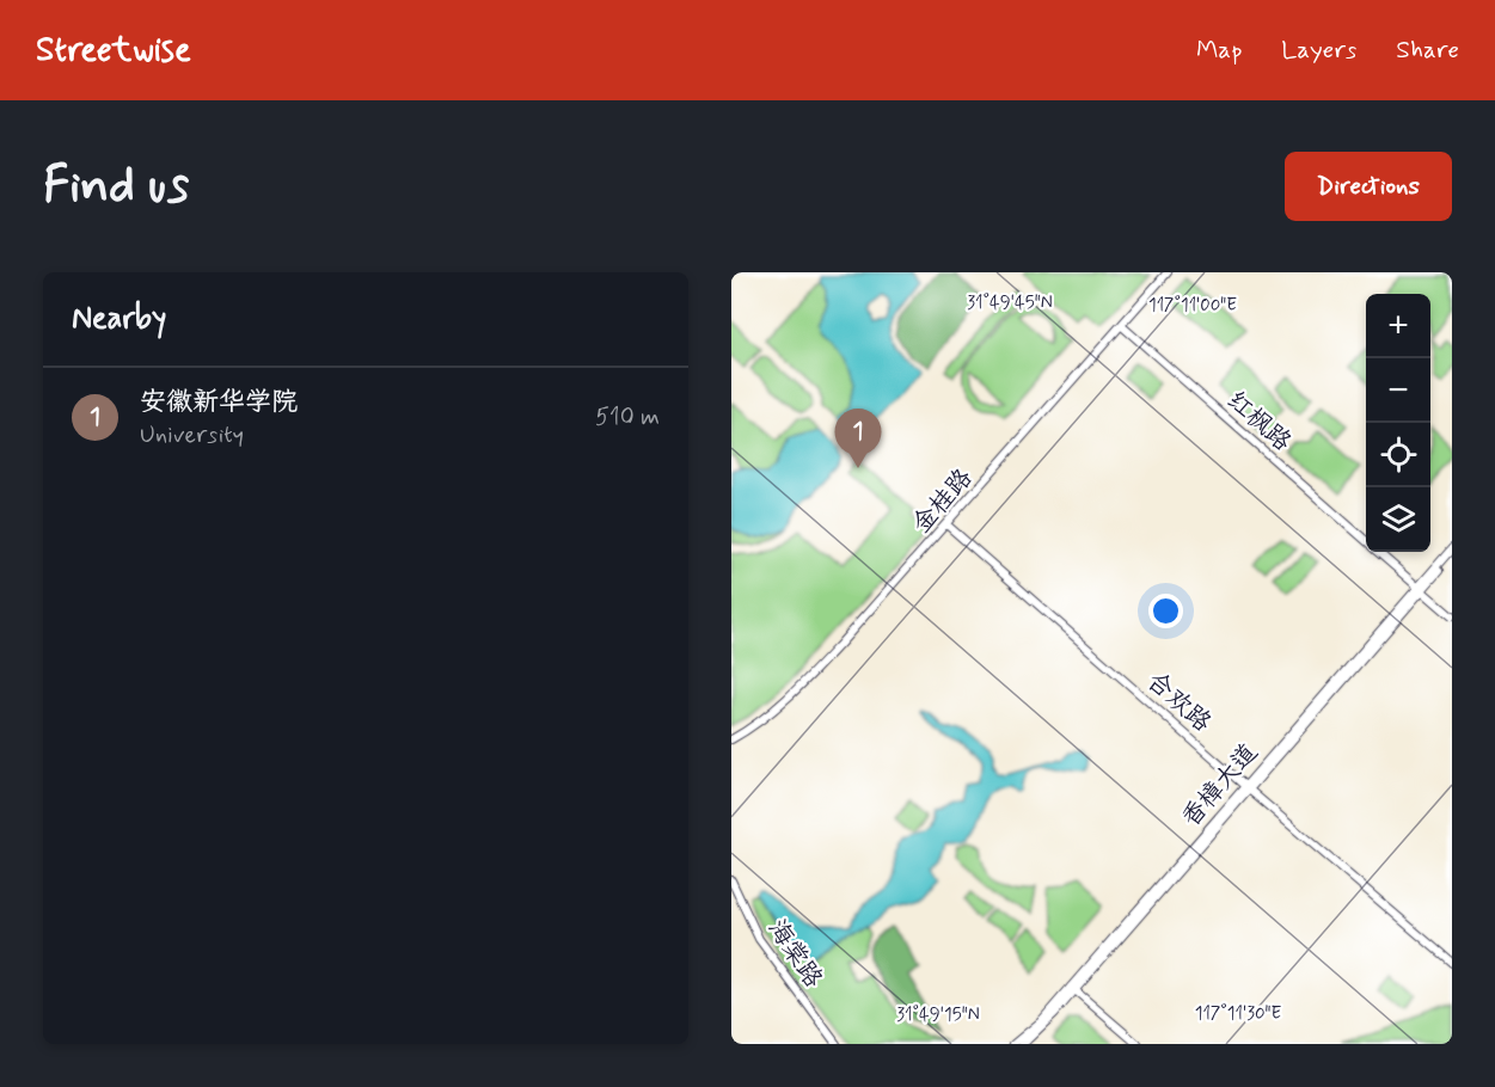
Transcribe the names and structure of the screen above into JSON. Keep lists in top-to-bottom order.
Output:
{
  "streets": {
    "street": [
      "红枫路",
      "金桂路",
      "合欢路",
      "香樟大道",
      "海棠路"
    ]
  },
  "crossings": [
    ["红枫路", "金桂路"],
    ["红枫路", "香樟大道"],
    ["金桂路", "合欢路"],
    ["合欢路", "香樟大道"]
  ],
  "page": {
    "header": "Streetwise",
    "nav": ["Map", "Layers", "Share"],
    "buttons": "Directions",
    "title": "Find us",
    "heading": "Nearby",
    "map_buttons": ["+", "−"],
    "list": [
      {
        "mark": "1",
        "name": "安徽新华学院",
        "note": "University",
        "value": "510 m"
      }
    ],
    "pins": "1"
  },
  "coordinates": [
    "31°49'45\"N",
    "117°11'00\"E",
    "117°11'30\"E",
    "31°49'15\"N"
  ]
}
